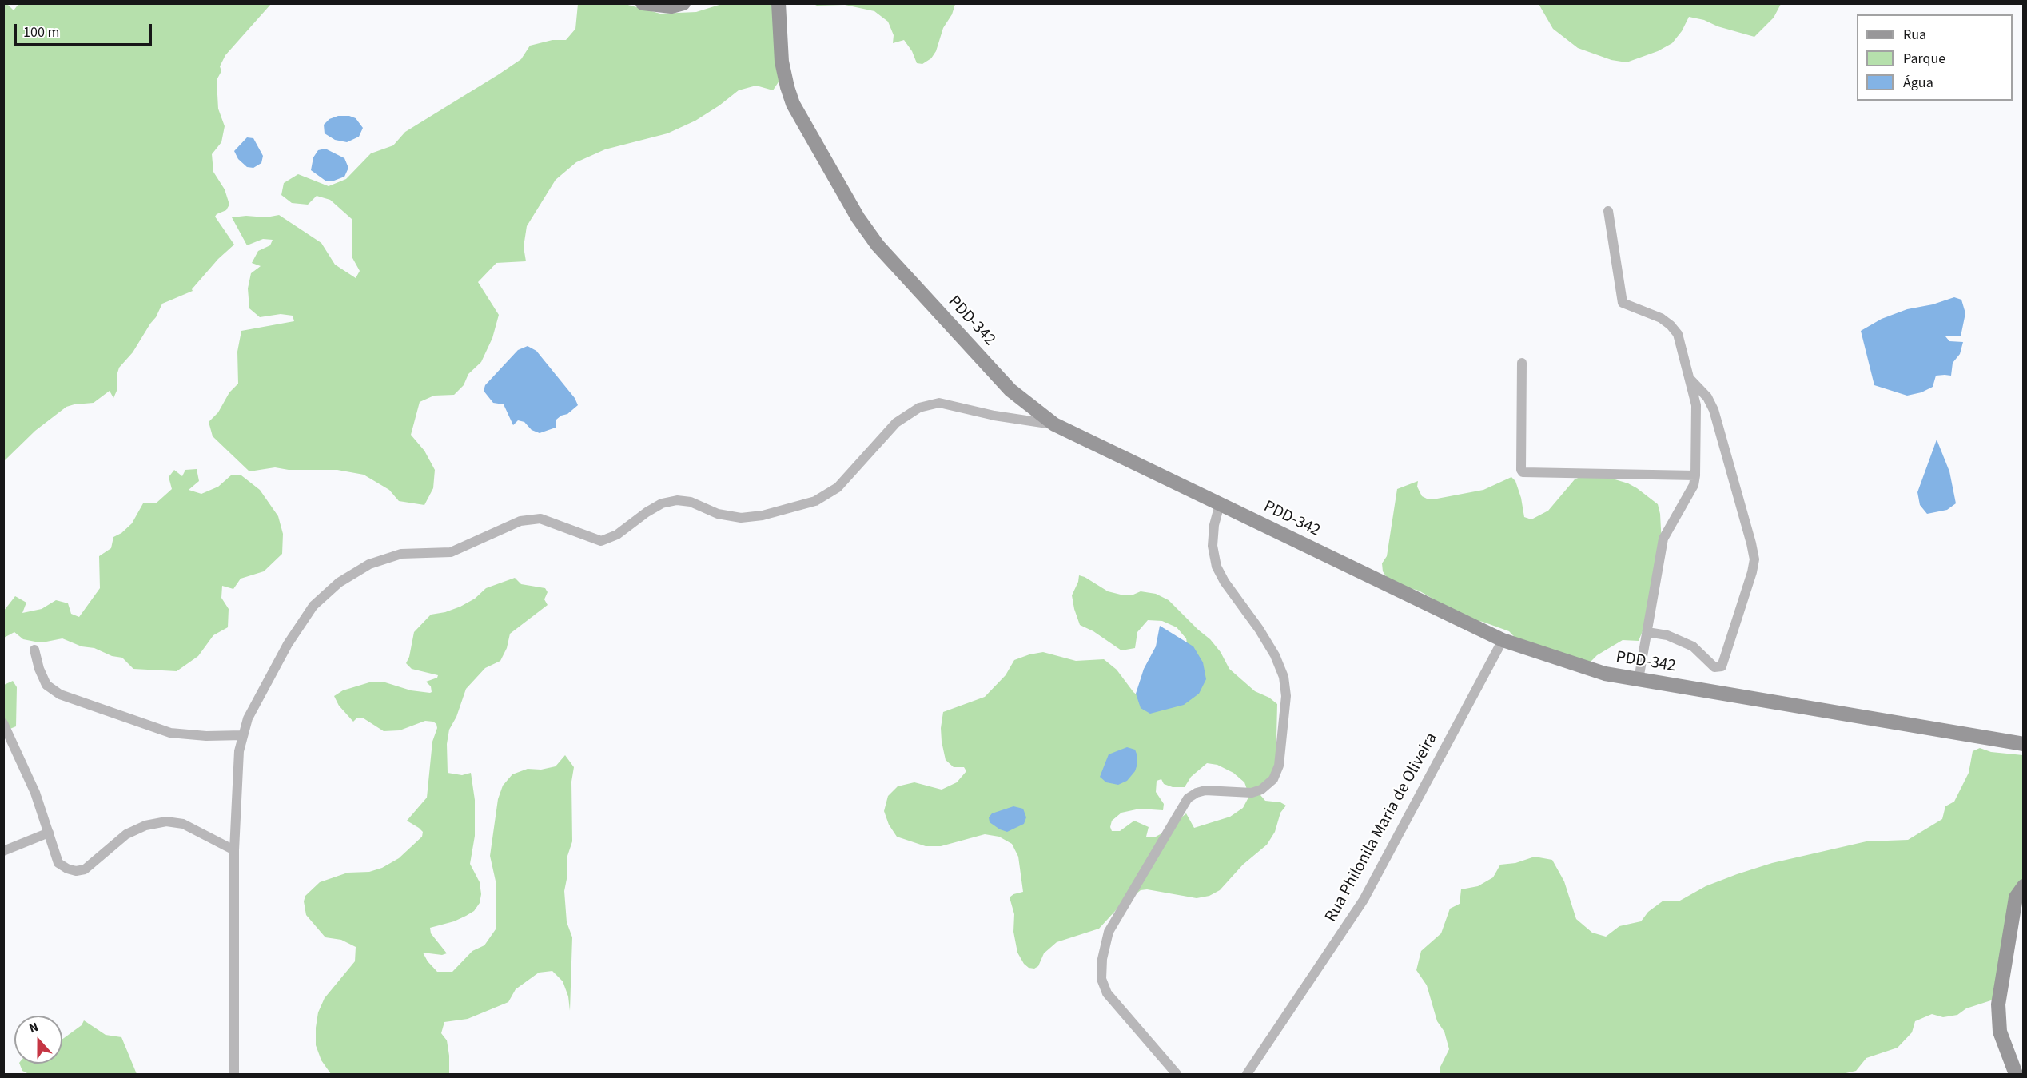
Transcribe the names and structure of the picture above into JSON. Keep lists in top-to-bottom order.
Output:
{
  "streets": {
    "street": ["PDD-342", "Rua Philonila Maria de Oliveira"]
  },
  "crossings": [
    ["PDD-342", "Rua Philonila Maria de Oliveira"]
  ],
  "legend": ["Rua", "Parque", "Água"],
  "scale_bar": "100 m",
  "north": "top"
}
